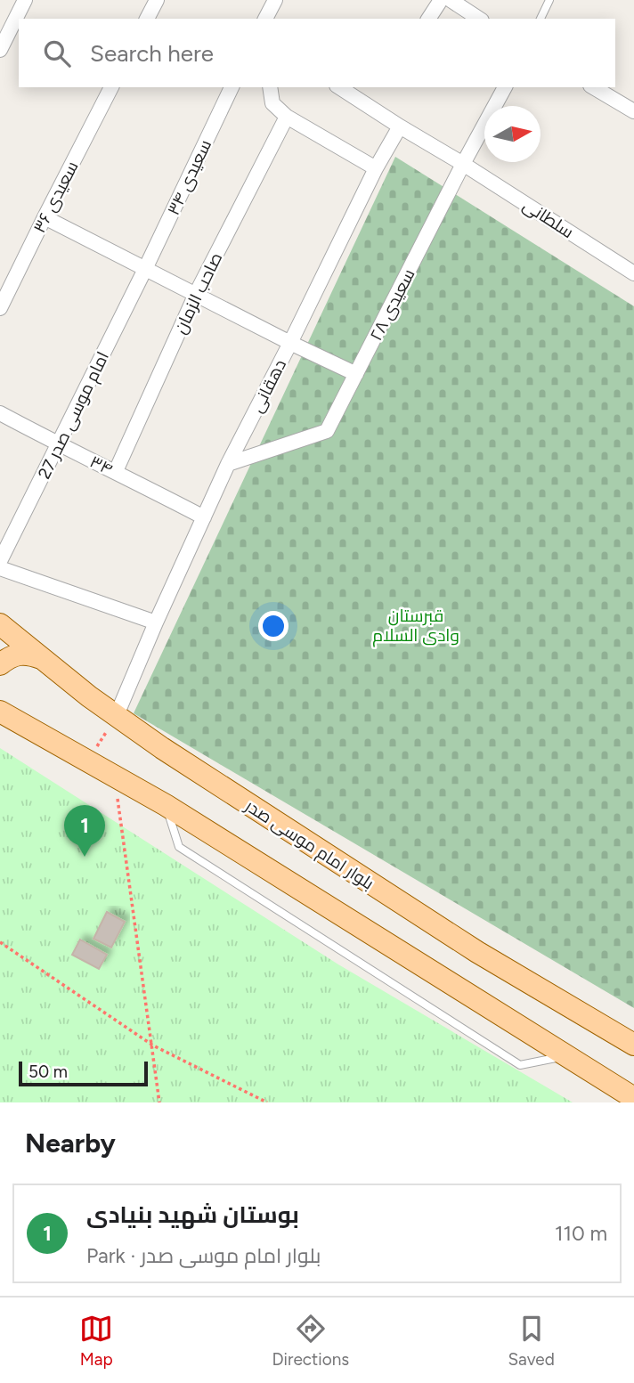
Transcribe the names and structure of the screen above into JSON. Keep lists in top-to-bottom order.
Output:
{
  "streets": {
    "main road": ["بلوار امام موسی صدر"],
    "street": [
      "سعیدی ۳۴",
      "سعیدی ۳۶",
      "سلطانی",
      "صاحب الزمان",
      "سعیدی ۲۸",
      "دهقانی",
      "امام موسی صدر 27",
      "۳۴"
    ]
  },
  "crossings": [
    ["سعیدی ۳۴", "امام موسی صدر 27"],
    ["سلطانی", "سعیدی ۲۸"],
    ["صاحب الزمان", "۳۴"],
    ["سعیدی ۲۸", "دهقانی"],
    ["دهقانی", "۳۴"],
    ["دهقانی", "بلوار امام موسی صدر"],
    ["امام موسی صدر 27", "۳۴"]
  ],
  "parks": ["قبرستان وادی السلام"],
  "scale_bar": "50 m",
  "north": "right",
  "page": {
    "search": "Search here",
    "pins": "1",
    "scale": "50 m",
    "heading": "Nearby",
    "list": [
      {
        "mark": "1",
        "name": "بوستان شهید بنیادی",
        "note": "Park · بلوار امام موسی صدر",
        "value": "110 m"
      }
    ],
    "nav": ["Map", "Directions", "Saved"]
  }
}
